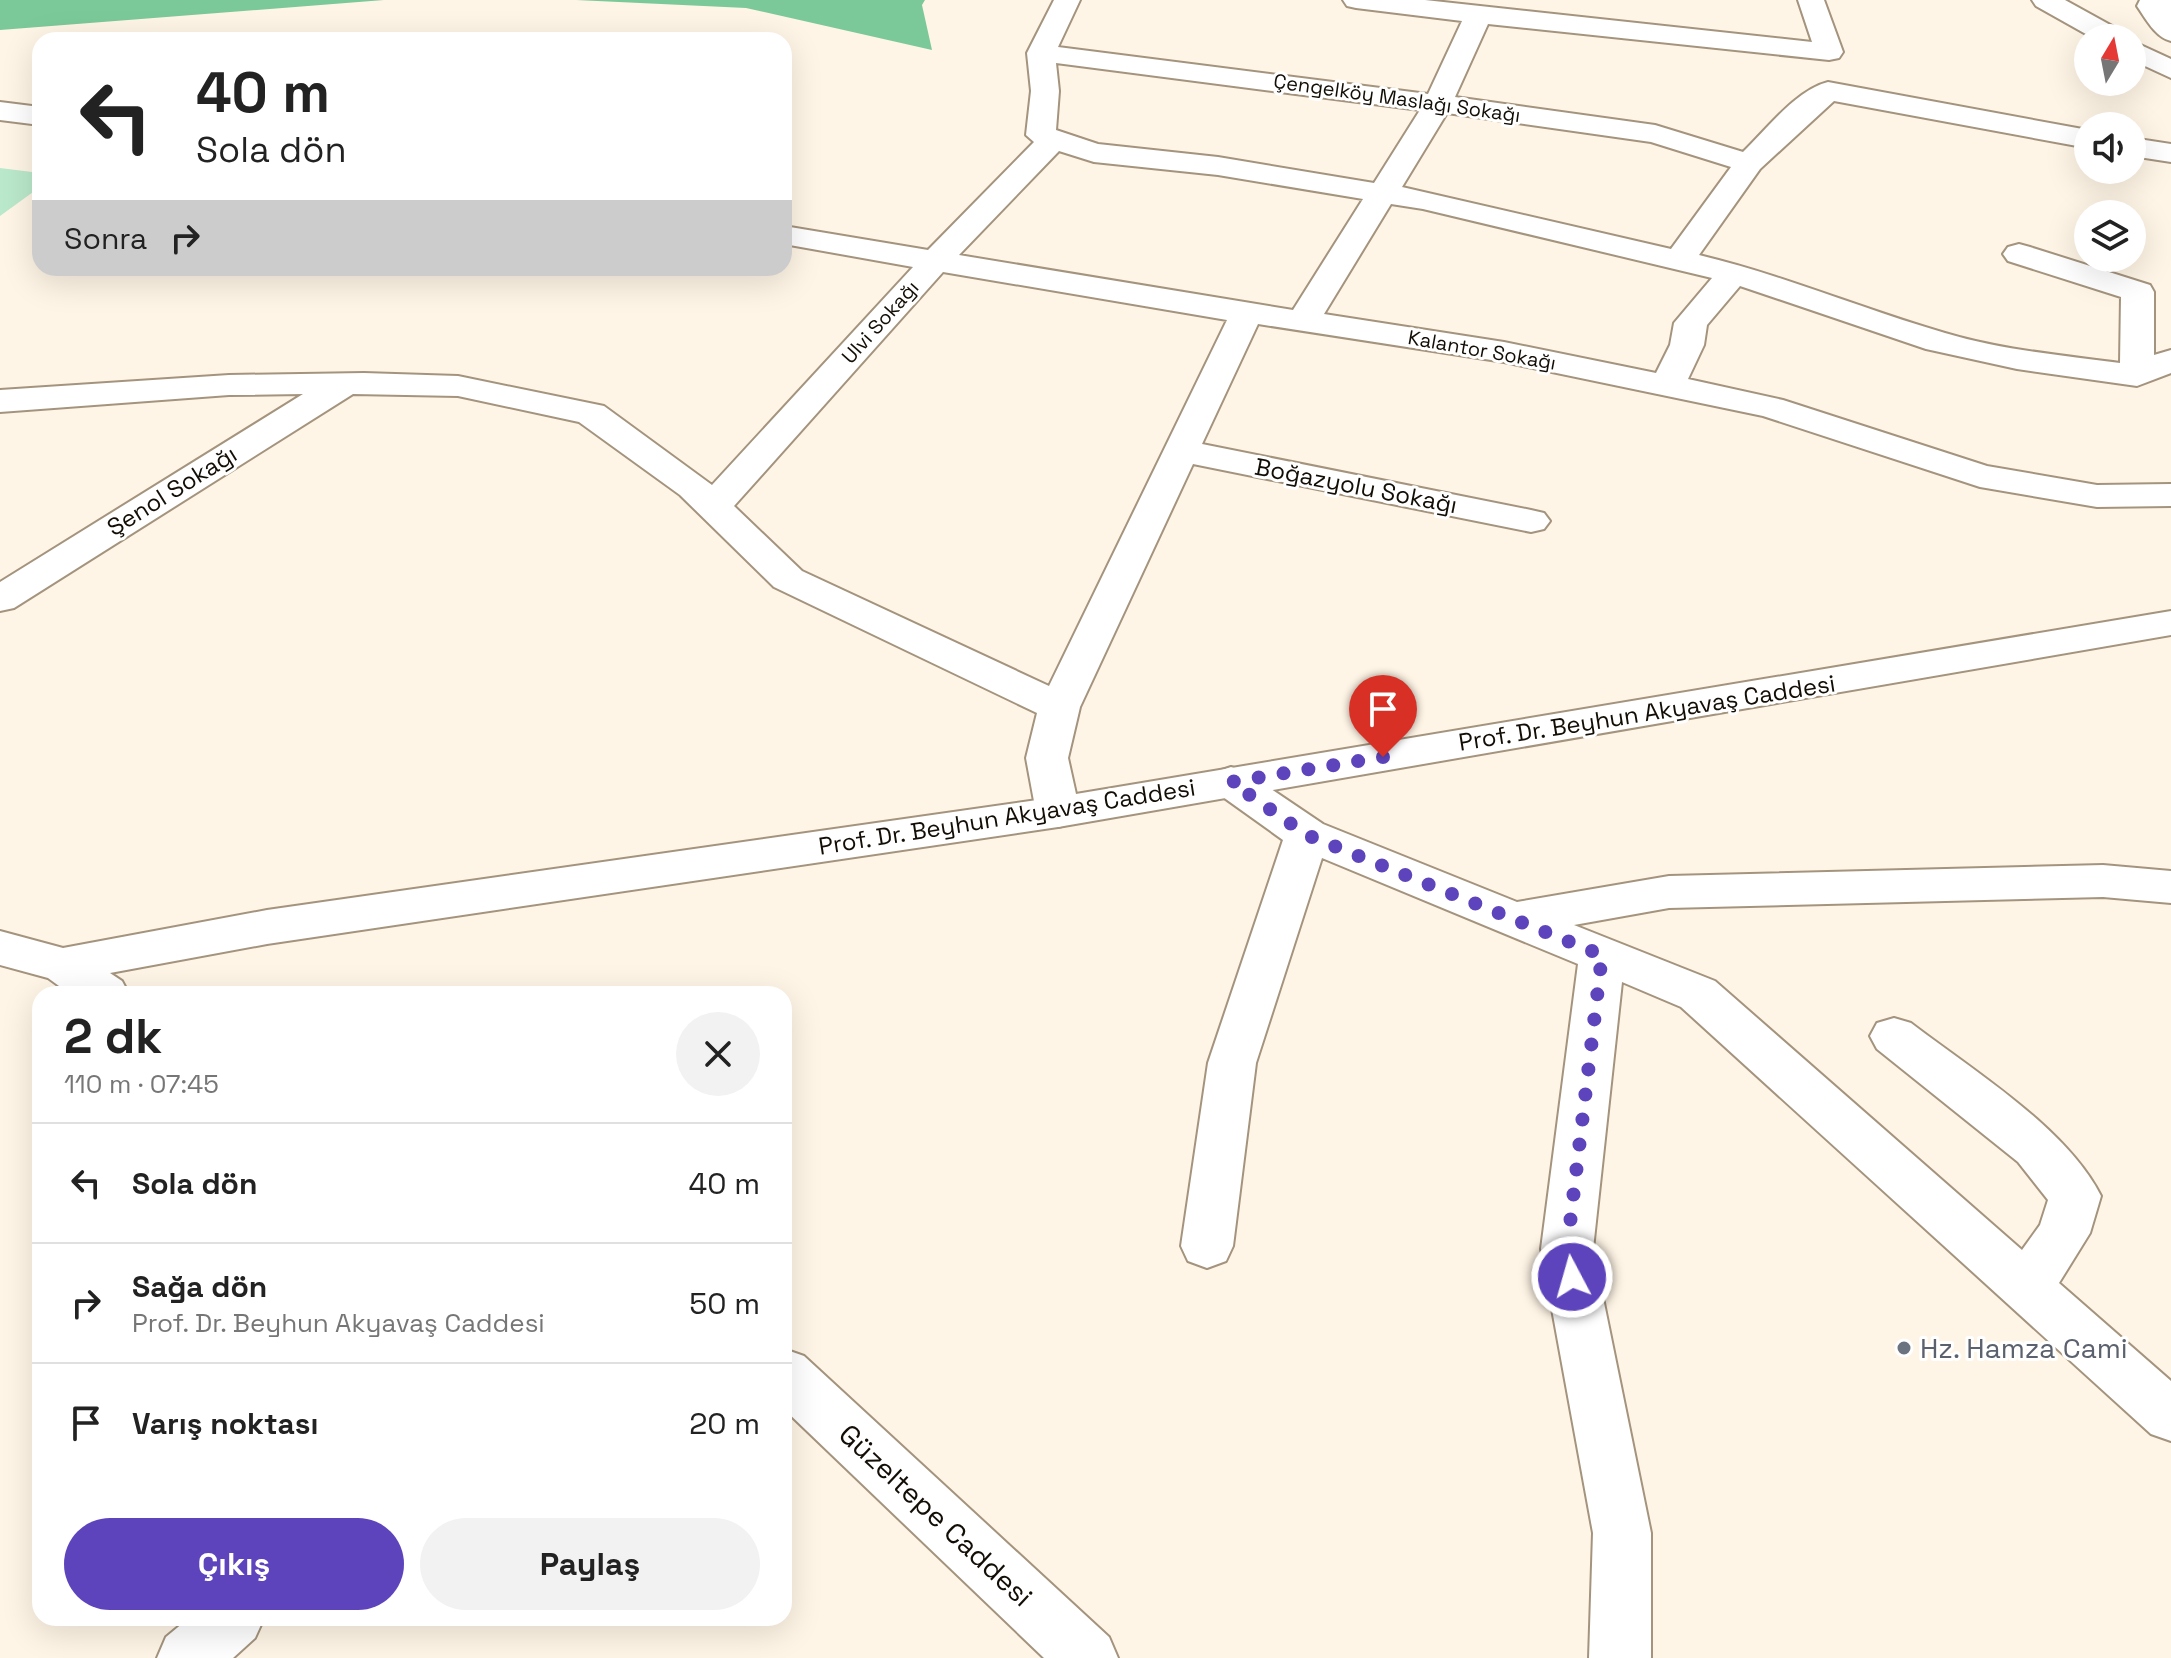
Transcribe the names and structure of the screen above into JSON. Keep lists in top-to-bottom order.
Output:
{
  "streets": {
    "street": [
      "Çengelköy Maslağı Sokağı",
      "Ulvi Sokağı",
      "Kalantor Sokağı",
      "Boğazyolu Sokağı",
      "Şenol Sokağı",
      "Prof. Dr. Beyhun Akyavaş Caddesi",
      "Güzeltepe Caddesi"
    ]
  },
  "crossings": [
    ["Ulvi Sokağı", "Kalantor Sokağı"]
  ],
  "places": ["Hz. Hamza Cami"],
  "north": "top",
  "page": {
    "turn": ["40 m", "Sola dön"],
    "then": "Sonra",
    "heading": ["2 dk", "110 m · 07:45"],
    "list": [
      {
        "name": "Sola dön",
        "value": "40 m"
      },
      {
        "name": "Sağa dön",
        "note": "Prof. Dr. Beyhun Akyavaş Caddesi",
        "value": "50 m"
      },
      {
        "name": "Varış noktası",
        "value": "20 m"
      }
    ],
    "buttons": ["Çıkış", "Paylaş"]
  }
}
